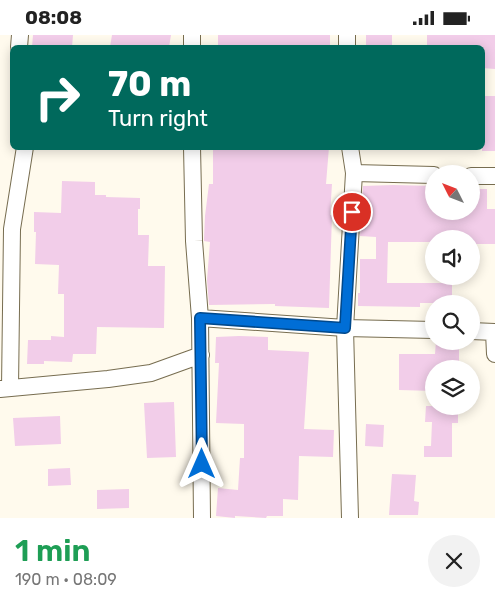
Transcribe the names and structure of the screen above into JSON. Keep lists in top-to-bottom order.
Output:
{
  "north": "top left",
  "page": {
    "status": "08:08",
    "turn": ["70 m", "Turn right"],
    "heading": ["1 min", "190 m · 08:09"]
  }
}
